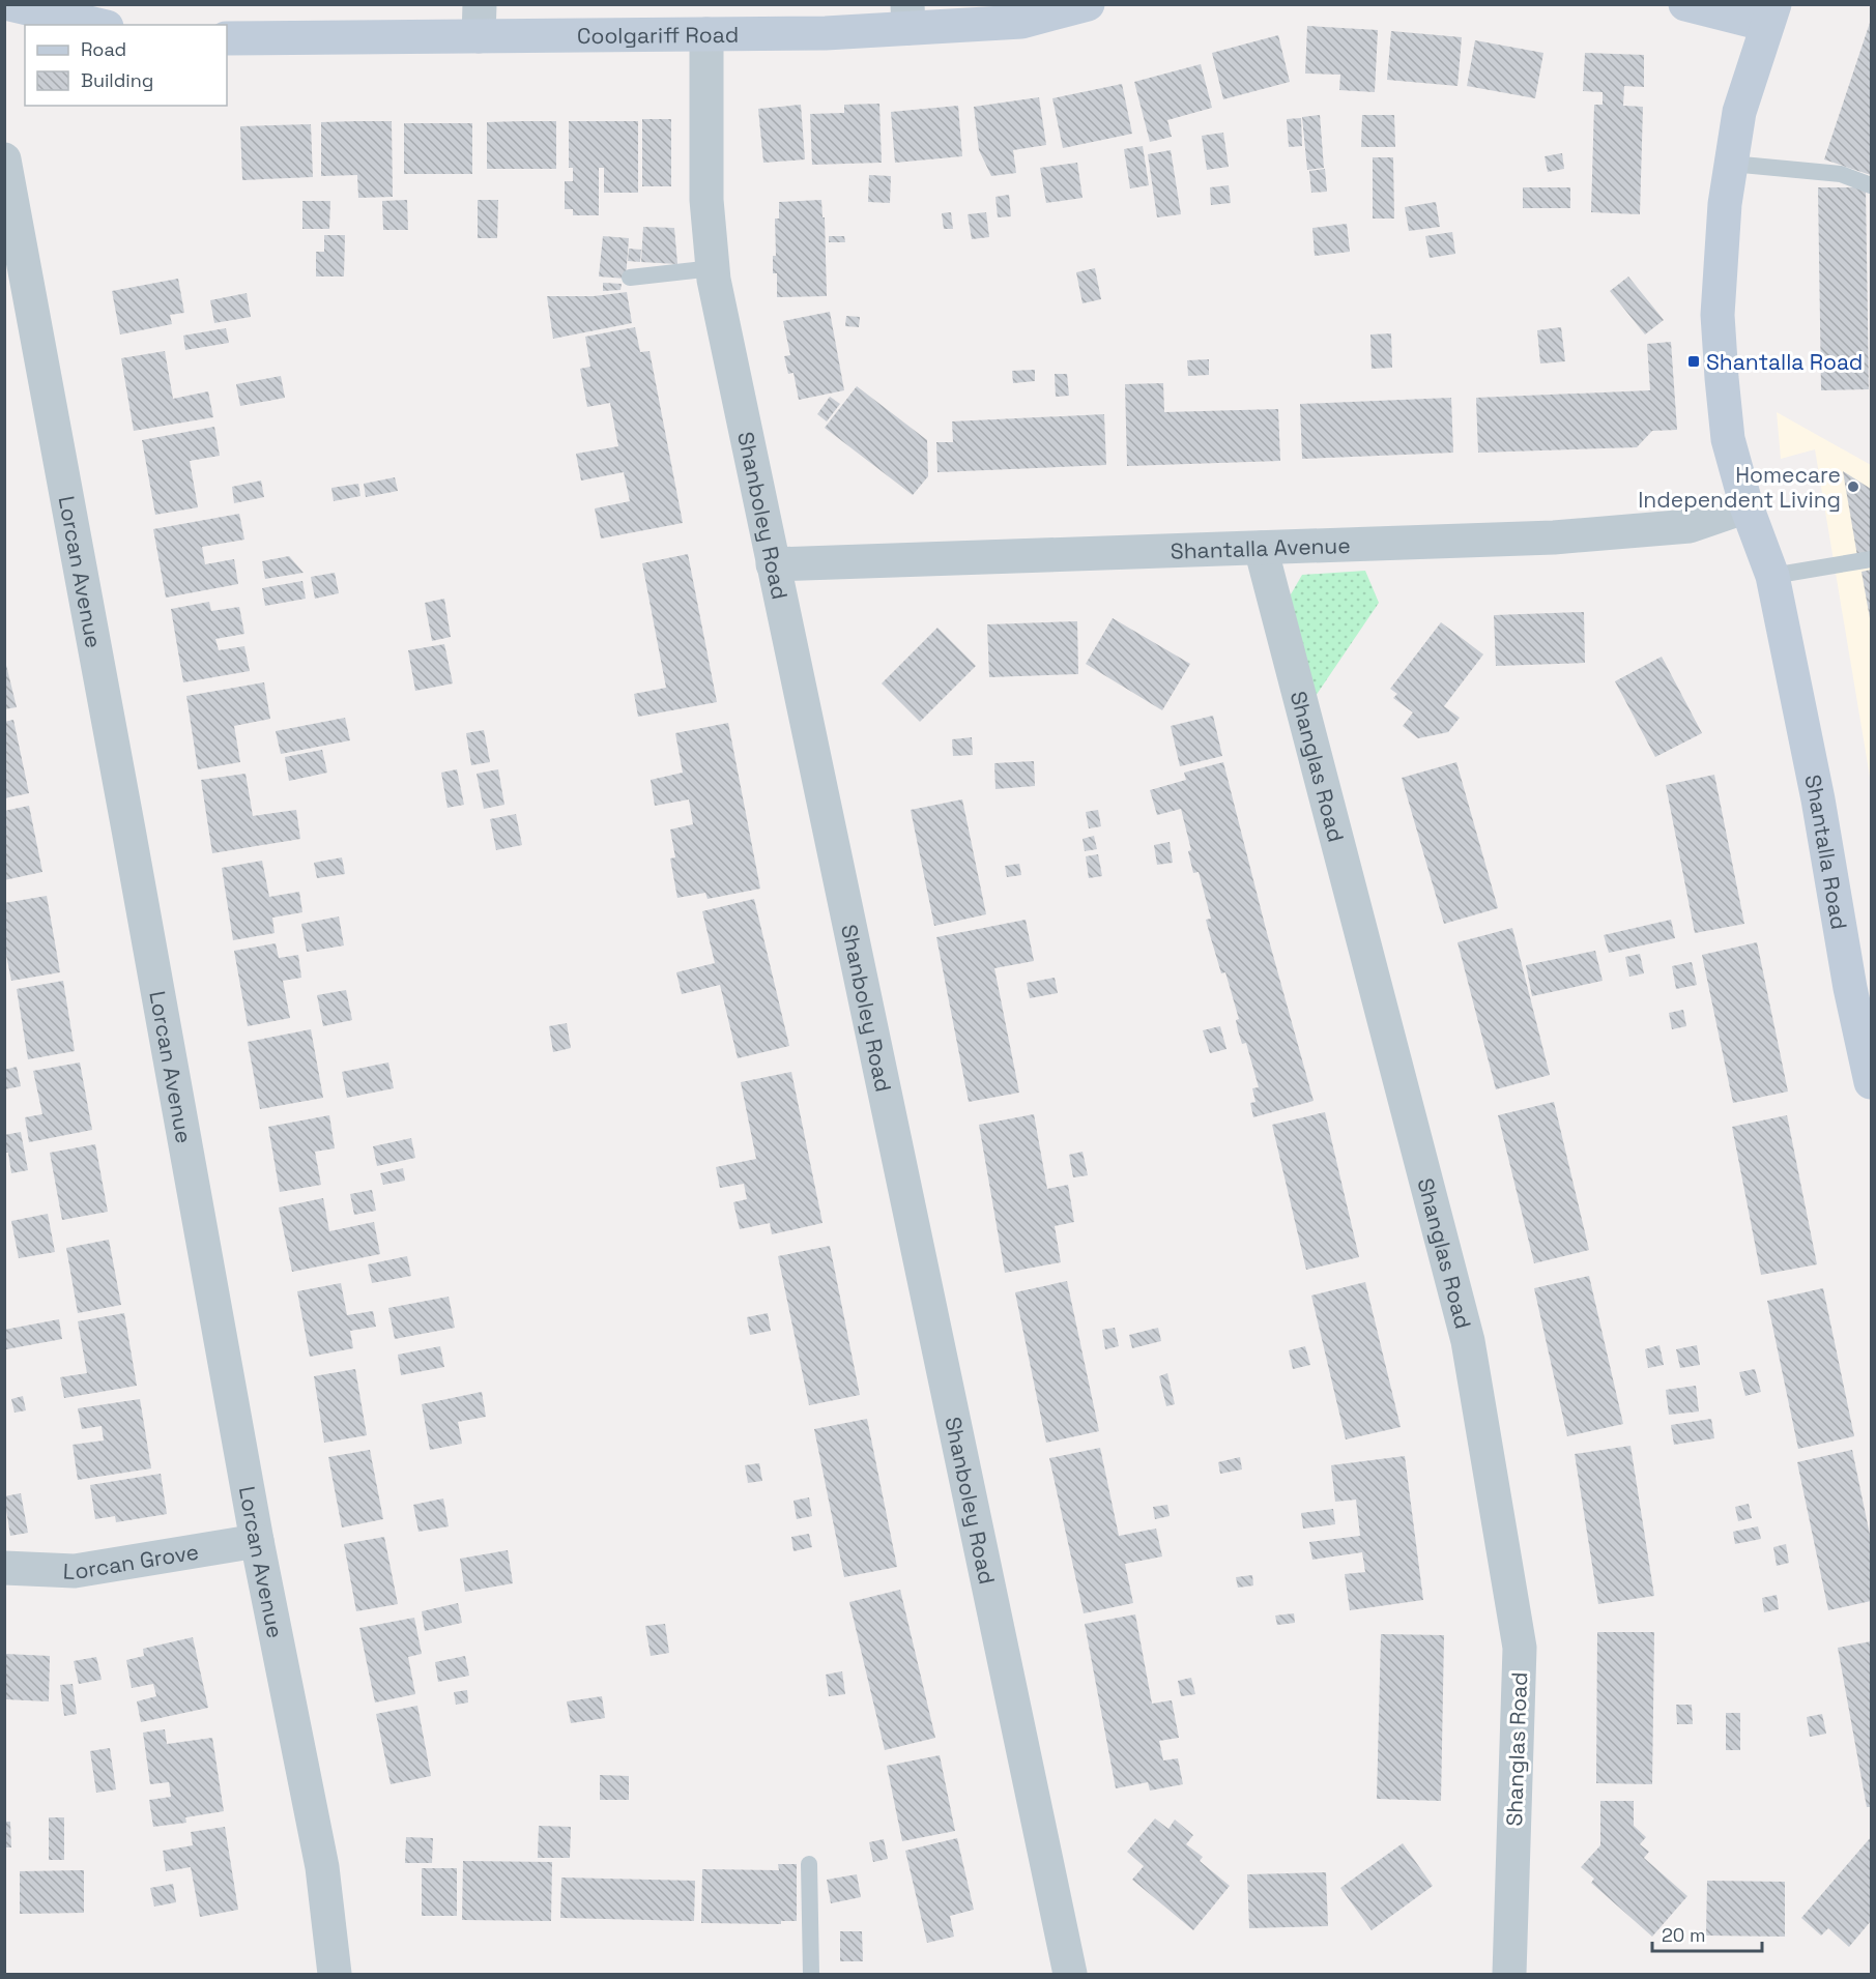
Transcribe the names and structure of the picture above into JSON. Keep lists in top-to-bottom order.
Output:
{
  "streets": {
    "street": [
      "Coolgariff Road",
      "Shanboley Road",
      "Shantalla Avenue",
      "Lorcan Avenue",
      "Shanglas Road",
      "Shantalla Road",
      "Lorcan Grove"
    ]
  },
  "crossings": [
    ["Coolgariff Road", "Shanboley Road"],
    ["Shanboley Road", "Shantalla Avenue"],
    ["Shantalla Avenue", "Shanglas Road"],
    ["Shantalla Avenue", "Shantalla Road"],
    ["Lorcan Avenue", "Lorcan Grove"]
  ],
  "places": {
    "transit": ["Shantalla Road"],
    "other": ["Homecare Independent Living"]
  },
  "legend": ["Road", "Building"],
  "scale_bar": "20 m"
}
